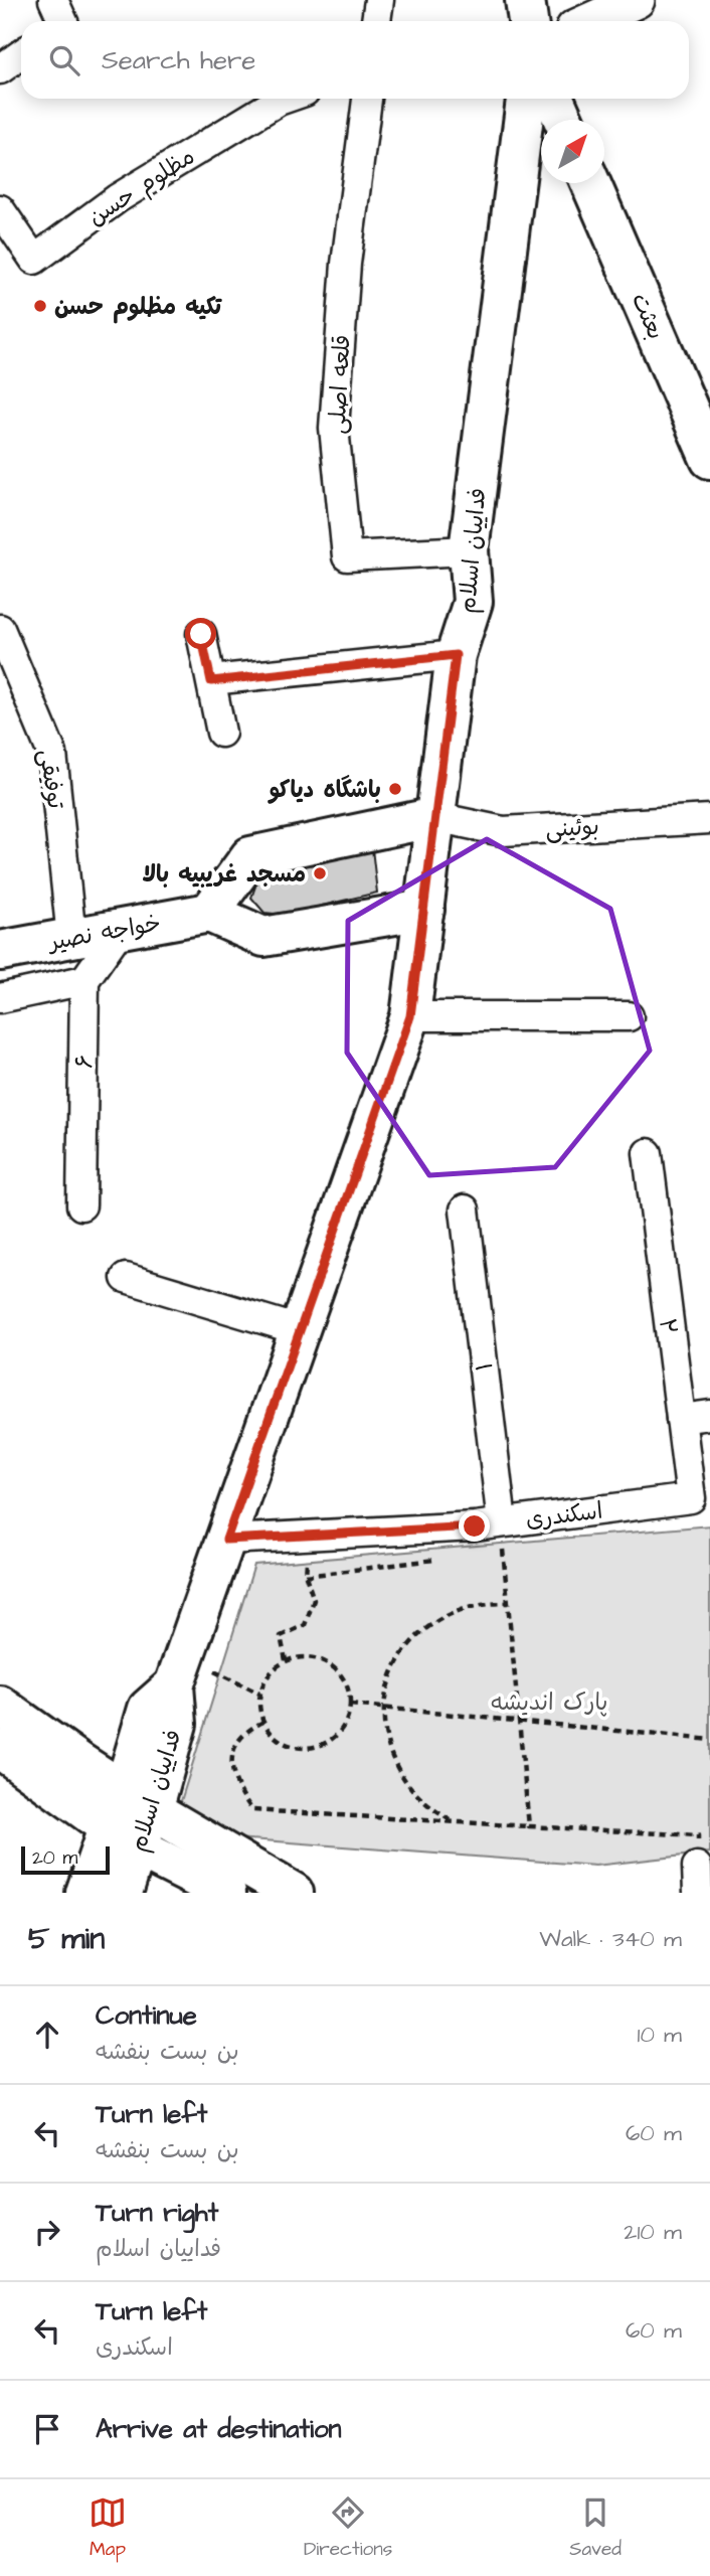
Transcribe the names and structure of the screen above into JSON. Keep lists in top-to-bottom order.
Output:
{
  "streets": {
    "main road": ["بعثت", "فداییان اسلام", "خواجه نصیر"],
    "street": [
      "مظلوم حسن",
      "قلعه اصلی",
      "توفیقی",
      "بوئینی",
      "۶",
      "۲",
      "۱",
      "اسکندری"
    ]
  },
  "crossings": [
    ["قلعه اصلی", "فداییان اسلام"],
    ["فداییان اسلام", "بوئینی"],
    ["فداییان اسلام", "اسکندری"],
    ["توفیقی", "خواجه نصیر"],
    ["۲", "اسکندری"],
    ["۱", "اسکندری"]
  ],
  "parks": ["پارک اندیشه"],
  "places": ["تکیه مظلوم حسن", "باشگاه دیاکو", "مسجد غریبیه بالا"],
  "scale_bar": "20 m",
  "north": "top right",
  "page": {
    "search": "Search here",
    "scale": "20 m",
    "heading": ["5 min", "Walk · 340 m"],
    "list": [
      ["Continue", "بن بست بنفشه", "10 m"],
      ["Turn left", "بن بست بنفشه", "60 m"],
      ["Turn right", "فداییان اسلام", "210 m"],
      ["Turn left", "اسکندری", "60 m"],
      "Arrive at destination"
    ],
    "nav": ["Map", "Directions", "Saved"]
  }
}
